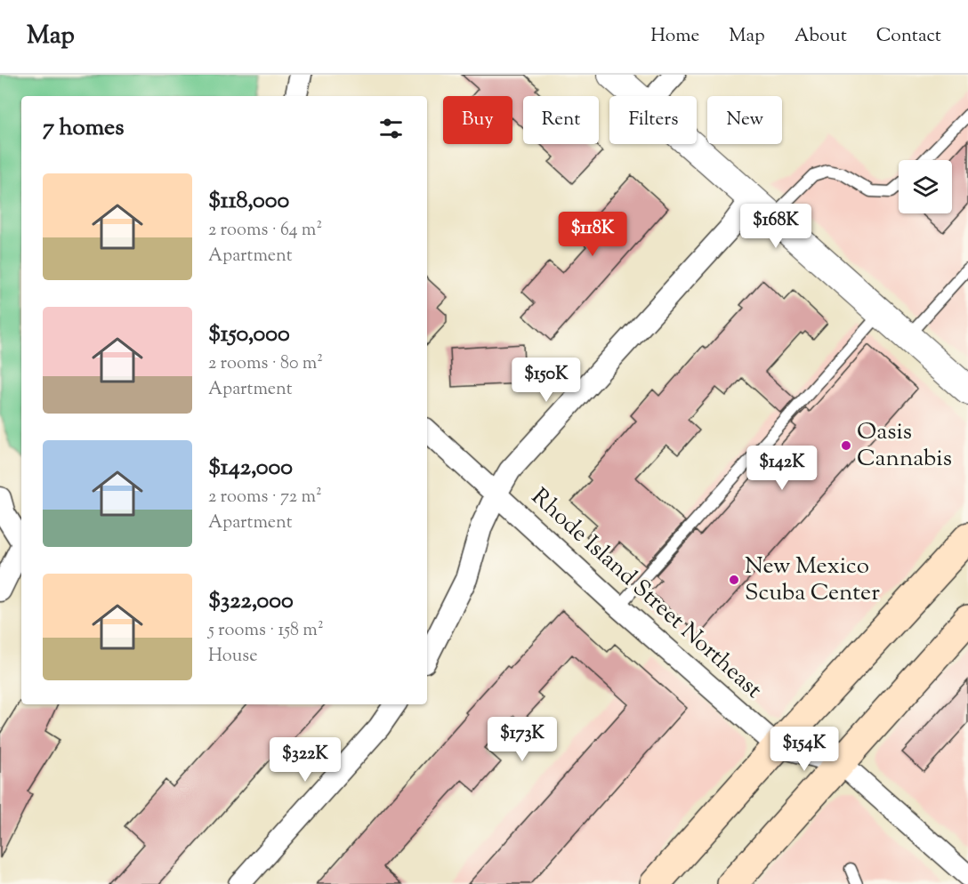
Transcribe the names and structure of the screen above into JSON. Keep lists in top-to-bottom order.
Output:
{
  "streets": {
    "street": ["Rhode Island Street Northeast"]
  },
  "places": ["Oasis Cannabis", "New Mexico Scuba Center"],
  "page": {
    "header": "Map",
    "nav": [
      "Home",
      "Map",
      "About",
      "Contact"
    ],
    "chip": [
      "Buy",
      "Rent",
      "Filters",
      "New"
    ],
    "heading": "7 homes",
    "list": [
      {
        "name": "$118,000",
        "note": "2 rooms · 64 m² · Apartment"
      },
      {
        "name": "$150,000",
        "note": "2 rooms · 80 m² · Apartment"
      },
      {
        "name": "$142,000",
        "note": "2 rooms · 72 m² · Apartment"
      },
      {
        "name": "$322,000",
        "note": "5 rooms · 158 m² · House"
      }
    ],
    "price": [
      "$168K",
      "$118K",
      "$150K",
      "$142K",
      "$173K",
      "$154K",
      "$322K"
    ]
  }
}
